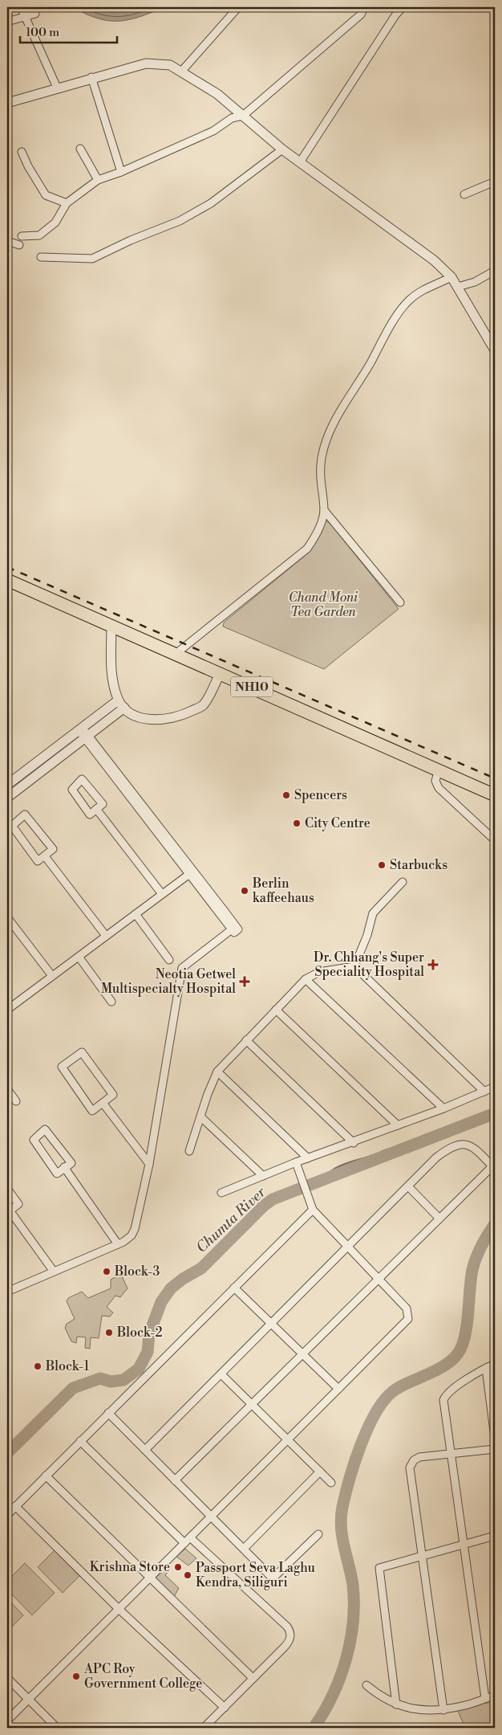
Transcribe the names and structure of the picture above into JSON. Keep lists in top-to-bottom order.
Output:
{
  "streets": {
    "highway": ["NH10"]
  },
  "water": ["Chumta River"],
  "parks": ["Chand Moni Tea Garden"],
  "places": {
    "other": [
      "Spencers",
      "City Centre",
      "Starbucks",
      "Berlin kaffeehaus",
      "Block-3",
      "Block-2",
      "Block-1",
      "Krishna Store",
      "Passport Seva Laghu Kendra, Siliguri",
      "APC Roy Government College"
    ],
    "health": ["Dr. Chhang's Super Speciality Hospital", "Neotia Getwel Multispecialty Hospital"]
  },
  "scale_bar": "100 m"
}
